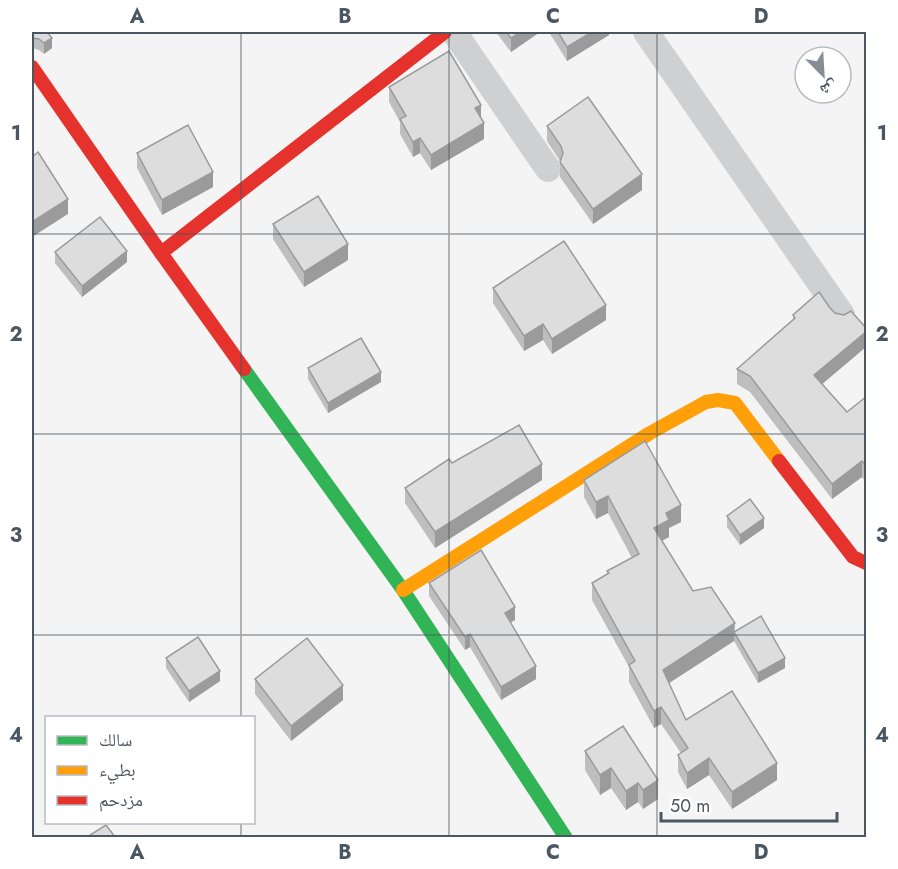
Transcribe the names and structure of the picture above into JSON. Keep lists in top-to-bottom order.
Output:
{
  "legend": ["سالك", "بطيء", "مزدحم"],
  "scale_bar": "50 m",
  "north": "bottom right",
  "grid": {
    "columns": [
      "A",
      "B",
      "C",
      "D"
    ],
    "rows": [
      "1",
      "2",
      "3",
      "4"
    ]
  }
}
